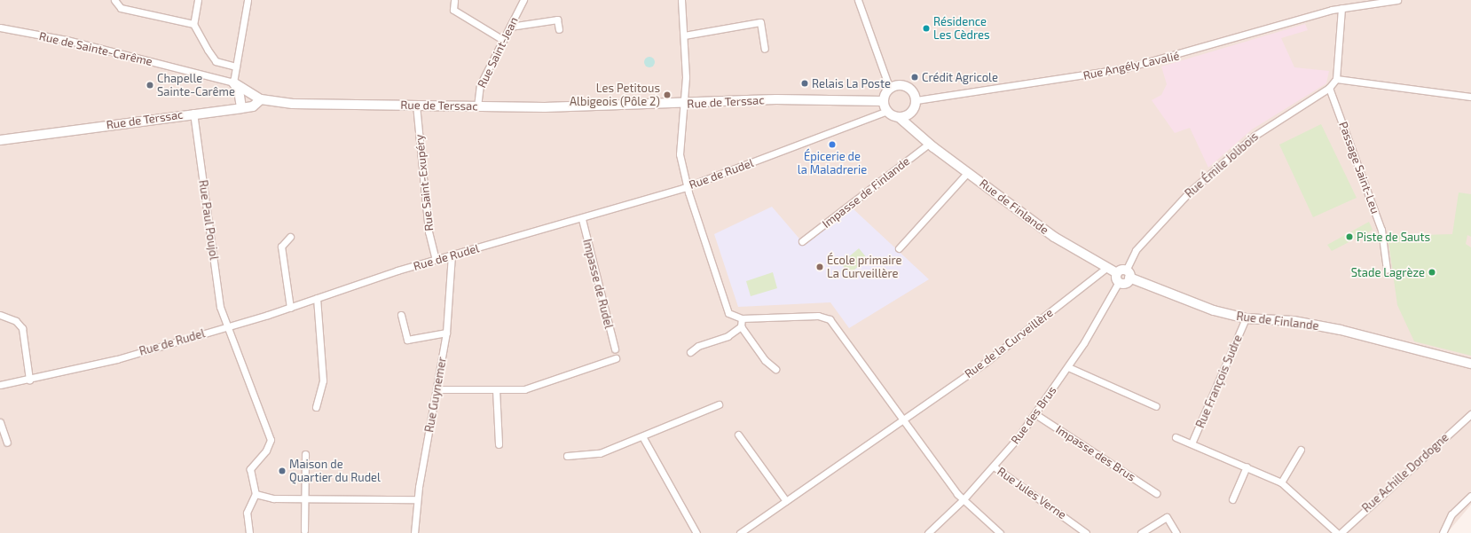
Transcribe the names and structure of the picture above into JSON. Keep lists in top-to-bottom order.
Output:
{
  "streets": {
    "street": [
      "Rue de Sainte-Carême",
      "Rue Saint-Jean",
      "Rue Angély Cavalié",
      "Rue de Terssac",
      "Rue Émile Jolibois",
      "Passage Saint-Leu",
      "Rue de Rudel",
      "Rue Saint-Exupéry",
      "Impasse de Finlande",
      "Rue de Finlande",
      "Rue Paul Poujol",
      "Impasse de Rudel",
      "Rue de la Curveillère",
      "Rue François Sudre",
      "Rue Guynemer",
      "Rue des Brus",
      "Impasse des Brus",
      "Rue Achille Dordogne",
      "Rue Jules Verne"
    ]
  },
  "crossings": [
    ["Rue Saint-Jean", "Rue de Terssac"],
    ["Rue Angély Cavalié", "Rue de Terssac"],
    ["Rue Angély Cavalié", "Rue de Rudel"],
    ["Rue Angély Cavalié", "Rue de Finlande"],
    ["Rue de Terssac", "Rue de Rudel"],
    ["Rue de Terssac", "Rue Saint-Exupéry"],
    ["Rue de Terssac", "Rue de Finlande"],
    ["Rue de Terssac", "Rue Paul Poujol"],
    ["Rue Émile Jolibois", "Passage Saint-Leu"],
    ["Rue Émile Jolibois", "Rue de Finlande"],
    ["Rue Émile Jolibois", "Rue des Brus"],
    ["Rue de Rudel", "Rue Saint-Exupéry"],
    ["Rue de Rudel", "Rue de Finlande"],
    ["Rue de Rudel", "Rue Paul Poujol"],
    ["Rue de Rudel", "Impasse de Rudel"],
    ["Rue de Rudel", "Rue Guynemer"],
    ["Impasse de Finlande", "Rue de Finlande"],
    ["Rue de Finlande", "Rue de la Curveillère"],
    ["Rue de Finlande", "Rue François Sudre"],
    ["Rue de Finlande", "Rue des Brus"],
    ["Rue des Brus", "Impasse des Brus"],
    ["Rue des Brus", "Rue Jules Verne"]
  ],
  "places": [
    "Résidence Les Cèdres",
    "Crédit Agricole",
    "Relais La Poste",
    "Chapelle Sainte-Carême",
    "Les Petitous Albigeois (Pôle 2)",
    "Épicerie de la Maladrerie",
    "Piste de Sauts",
    "École primaire La Curveillère",
    "Stade Lagrèze",
    "Maison de Quartier du Rudel"
  ]
}
